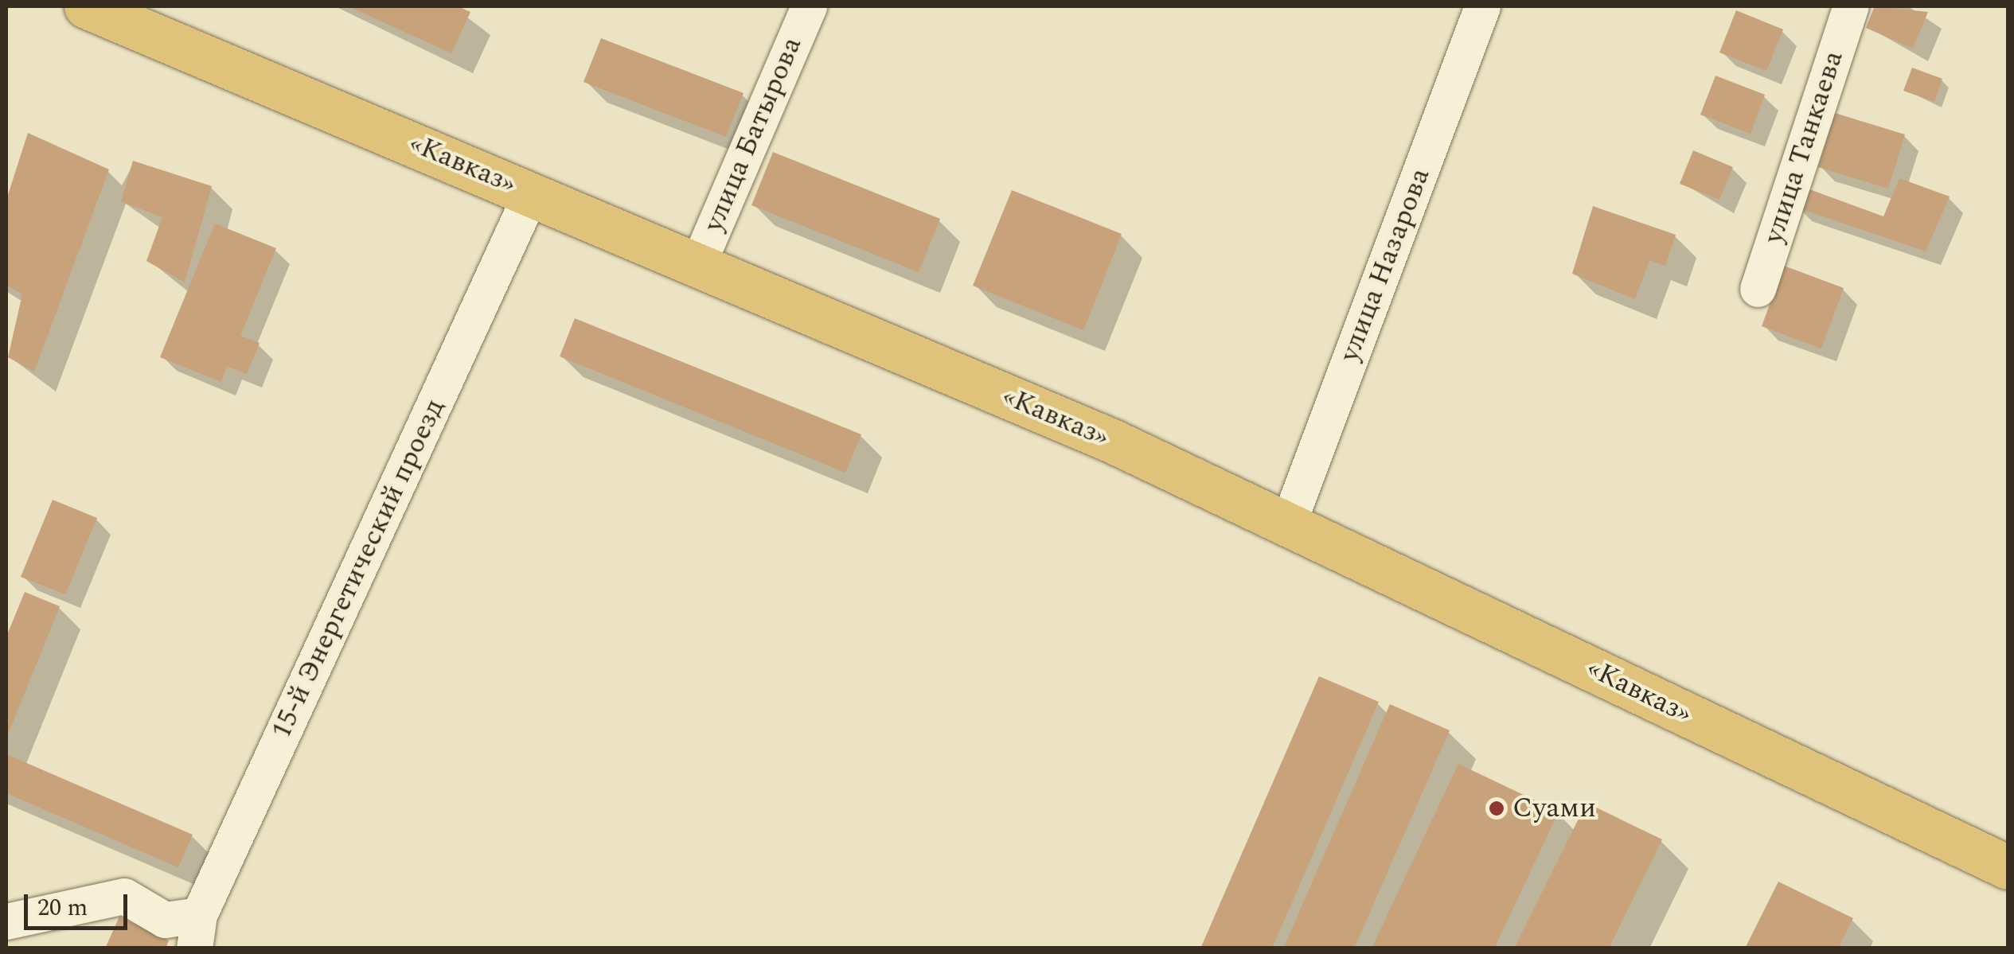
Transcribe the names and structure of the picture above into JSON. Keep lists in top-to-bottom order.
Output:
{
  "streets": {
    "highway": ["«Кавказ»"],
    "street": [
      "улица Батырова",
      "улица Танкаева",
      "улица Назарова",
      "15-й Энергетический проезд"
    ]
  },
  "crossings": [
    ["улица Батырова", "«Кавказ»"],
    ["«Кавказ»", "улица Назарова"],
    ["«Кавказ»", "15-й Энергетический проезд"]
  ],
  "places": ["Суами"],
  "scale_bar": "20 m"
}
